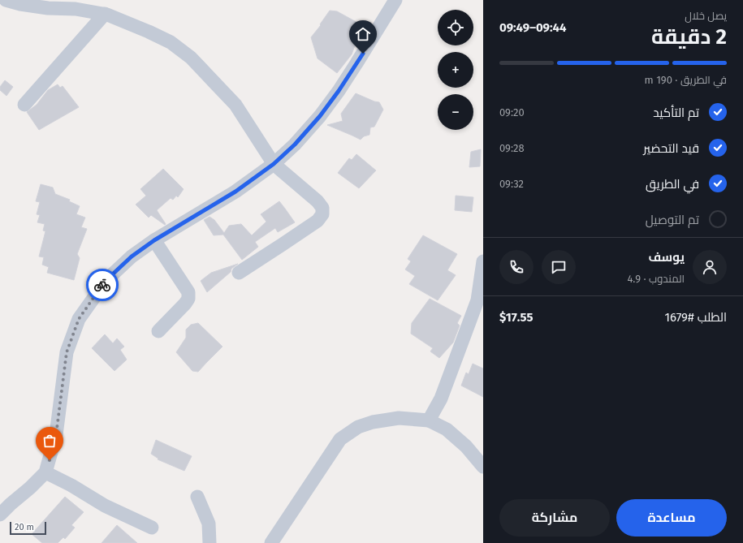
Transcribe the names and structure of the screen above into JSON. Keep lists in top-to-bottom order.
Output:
{
  "scale_bar": "20 m",
  "page": {
    "heading": ["2 دقيقة", "يصل خلال", "09:44–09:49"],
    "panel": [
      "يوسف",
      "المندوب · 4.9",
      "الطلب #1679",
      "$17.55"
    ],
    "map_buttons": ["+", "−"],
    "bar": "في الطريق · 190 m",
    "list": [
      ["تم التأكيد", "09:20"],
      ["قيد التحضير", "09:28"],
      ["في الطريق", "09:32"],
      "تم التوصيل"
    ],
    "buttons": ["مساعدة", "مشاركة"],
    "scale": "20 m"
  }
}
